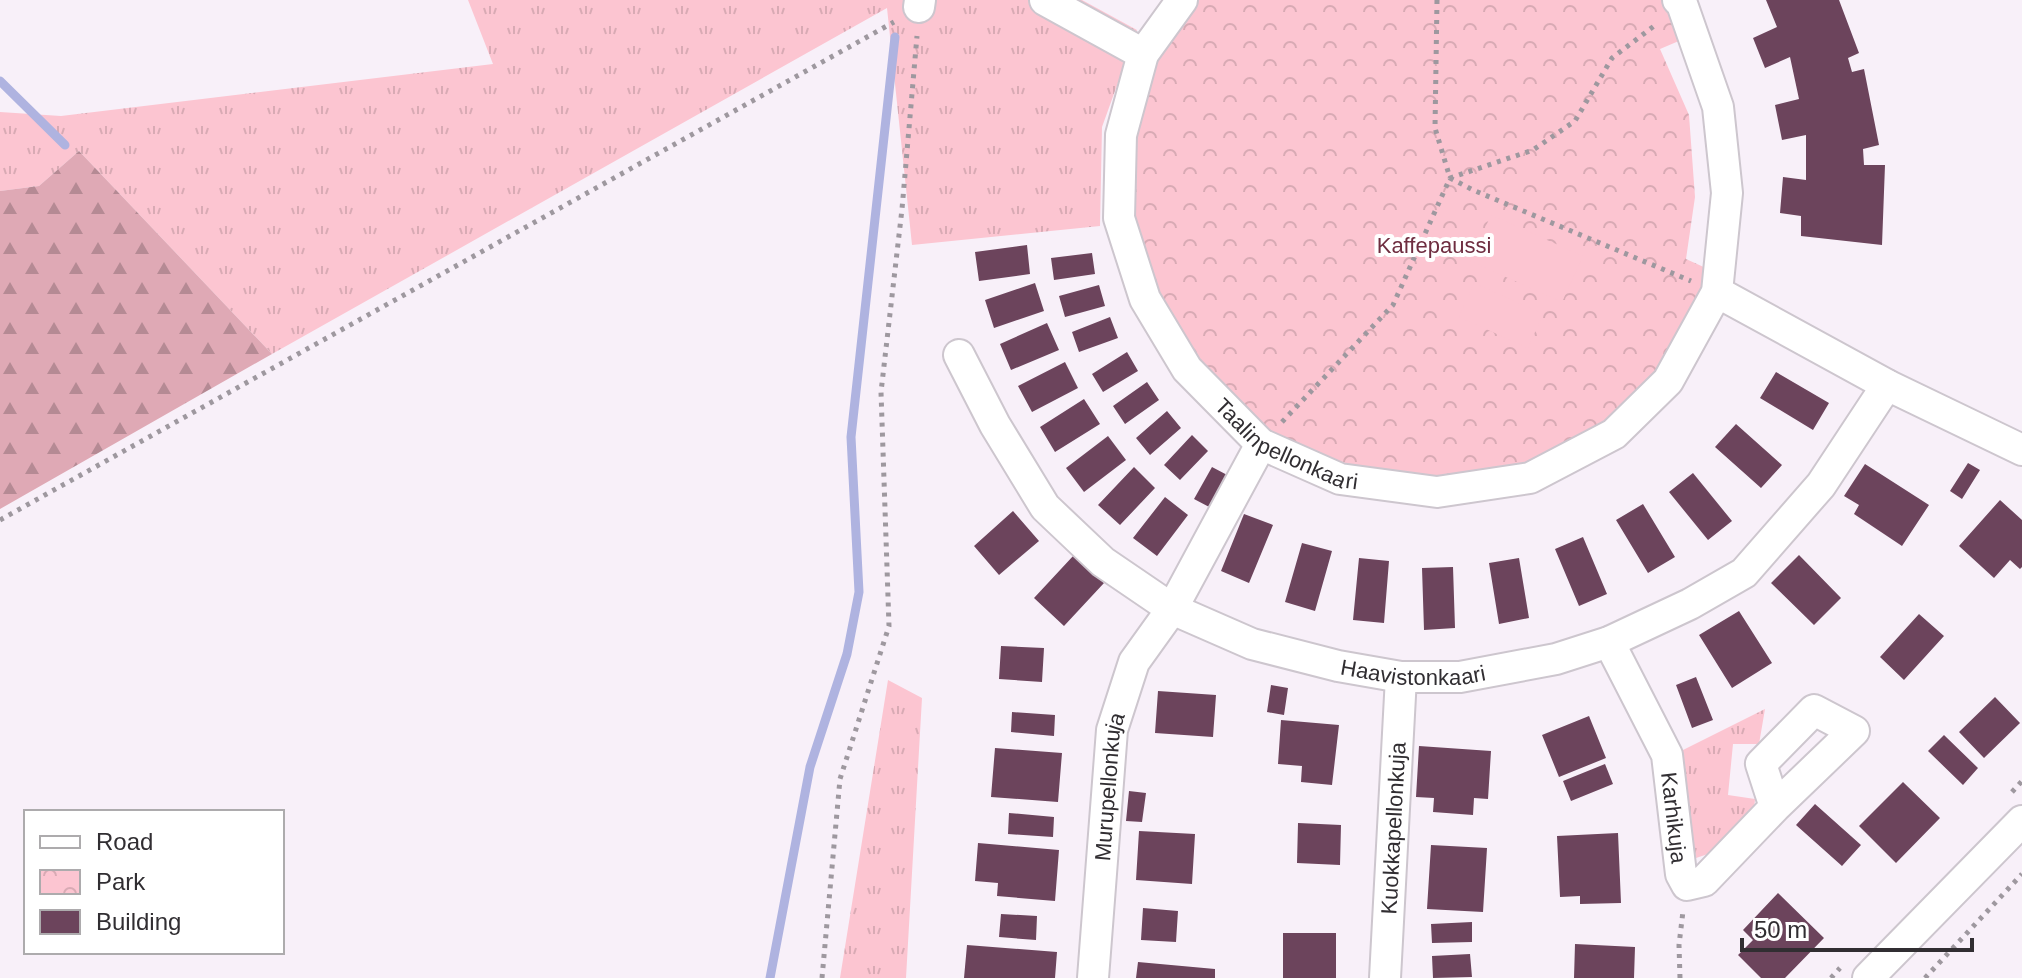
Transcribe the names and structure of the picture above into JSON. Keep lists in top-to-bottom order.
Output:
{
  "streets": {
    "street": [
      "Taalinpellonkaari",
      "Haavistonkaari",
      "Murupellonkuja",
      "Karhikuja",
      "Kuokkapellonkuja"
    ]
  },
  "crossings": [
    ["Taalinpellonkaari", "Murupellonkuja"],
    ["Haavistonkaari", "Murupellonkuja"],
    ["Haavistonkaari", "Karhikuja"],
    ["Haavistonkaari", "Kuokkapellonkuja"]
  ],
  "parks": ["Kaffepaussi"],
  "legend": ["Road", "Park", "Building"],
  "scale_bar": "50 m"
}
